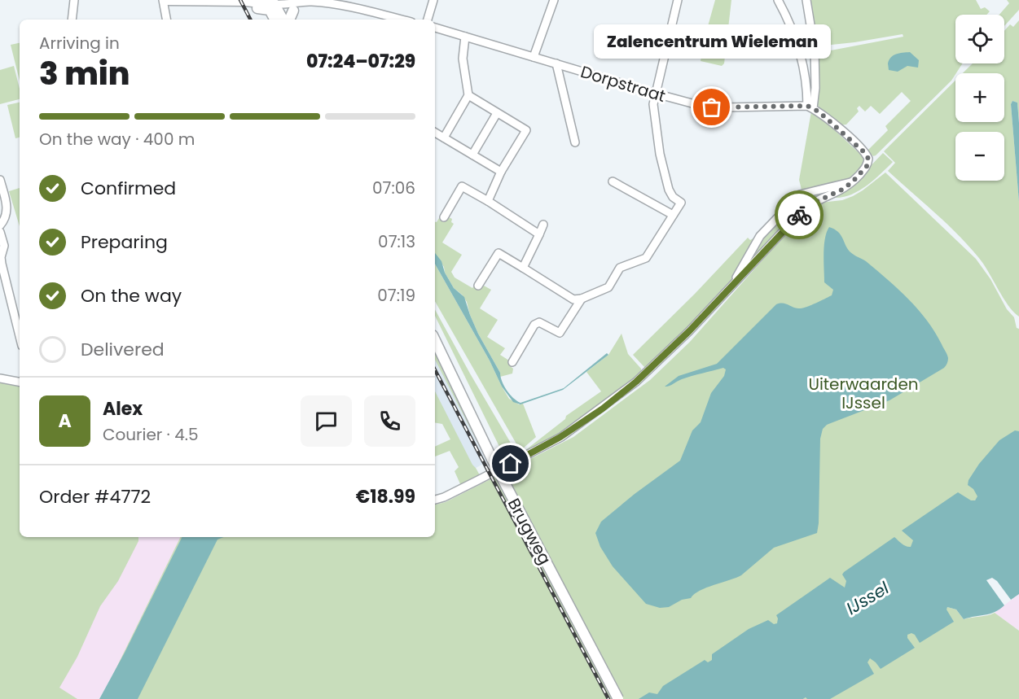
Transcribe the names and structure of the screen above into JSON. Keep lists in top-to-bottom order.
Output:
{
  "streets": {
    "main road": ["Brugweg"],
    "street": ["Dorpstraat"]
  },
  "water": ["IJssel"],
  "parks": ["Uiterwaarden IJssel"],
  "places": ["Zalencentrum Wieleman"],
  "page": {
    "map_buttons": ["+", "−"],
    "heading": ["3 min", "Arriving in", "07:24–07:29"],
    "panel": [
      "Alex",
      "Courier · 4.5",
      "Order #4772",
      "€18.99"
    ],
    "bubble": "Zalencentrum Wieleman",
    "bar": "On the way · 400 m",
    "list": [
      ["Confirmed", "07:06"],
      ["Preparing", "07:13"],
      ["On the way", "07:19"],
      "Delivered"
    ],
    "round": "A"
  }
}
